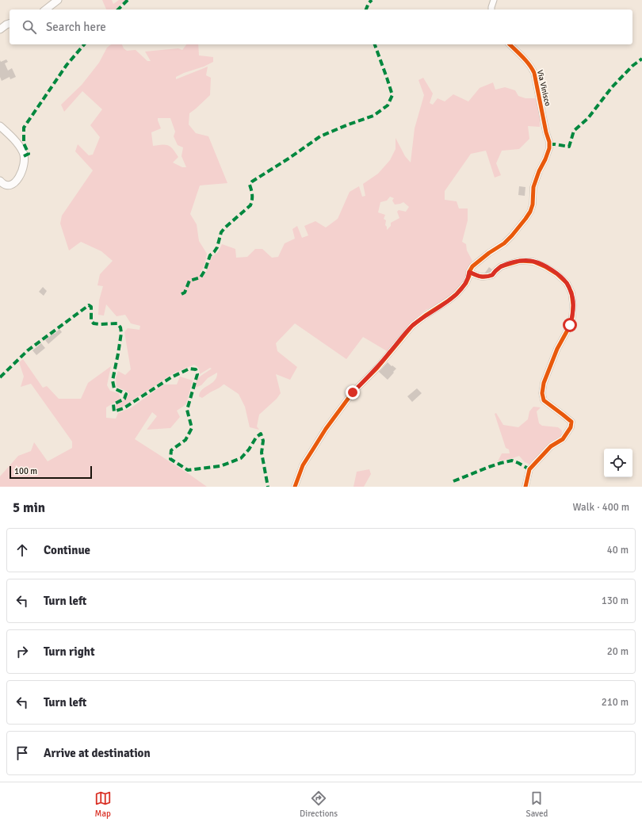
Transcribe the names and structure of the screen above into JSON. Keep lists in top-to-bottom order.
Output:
{
  "streets": {
    "street": ["Via Vinisco"]
  },
  "scale_bar": "100 m",
  "page": {
    "search": "Search here",
    "scale": "100 m",
    "heading": ["5 min", "Walk · 400 m"],
    "list": [
      ["Continue", "40 m"],
      ["Turn left", "130 m"],
      ["Turn right", "20 m"],
      ["Turn left", "210 m"],
      "Arrive at destination"
    ],
    "nav": ["Map", "Directions", "Saved"]
  }
}
